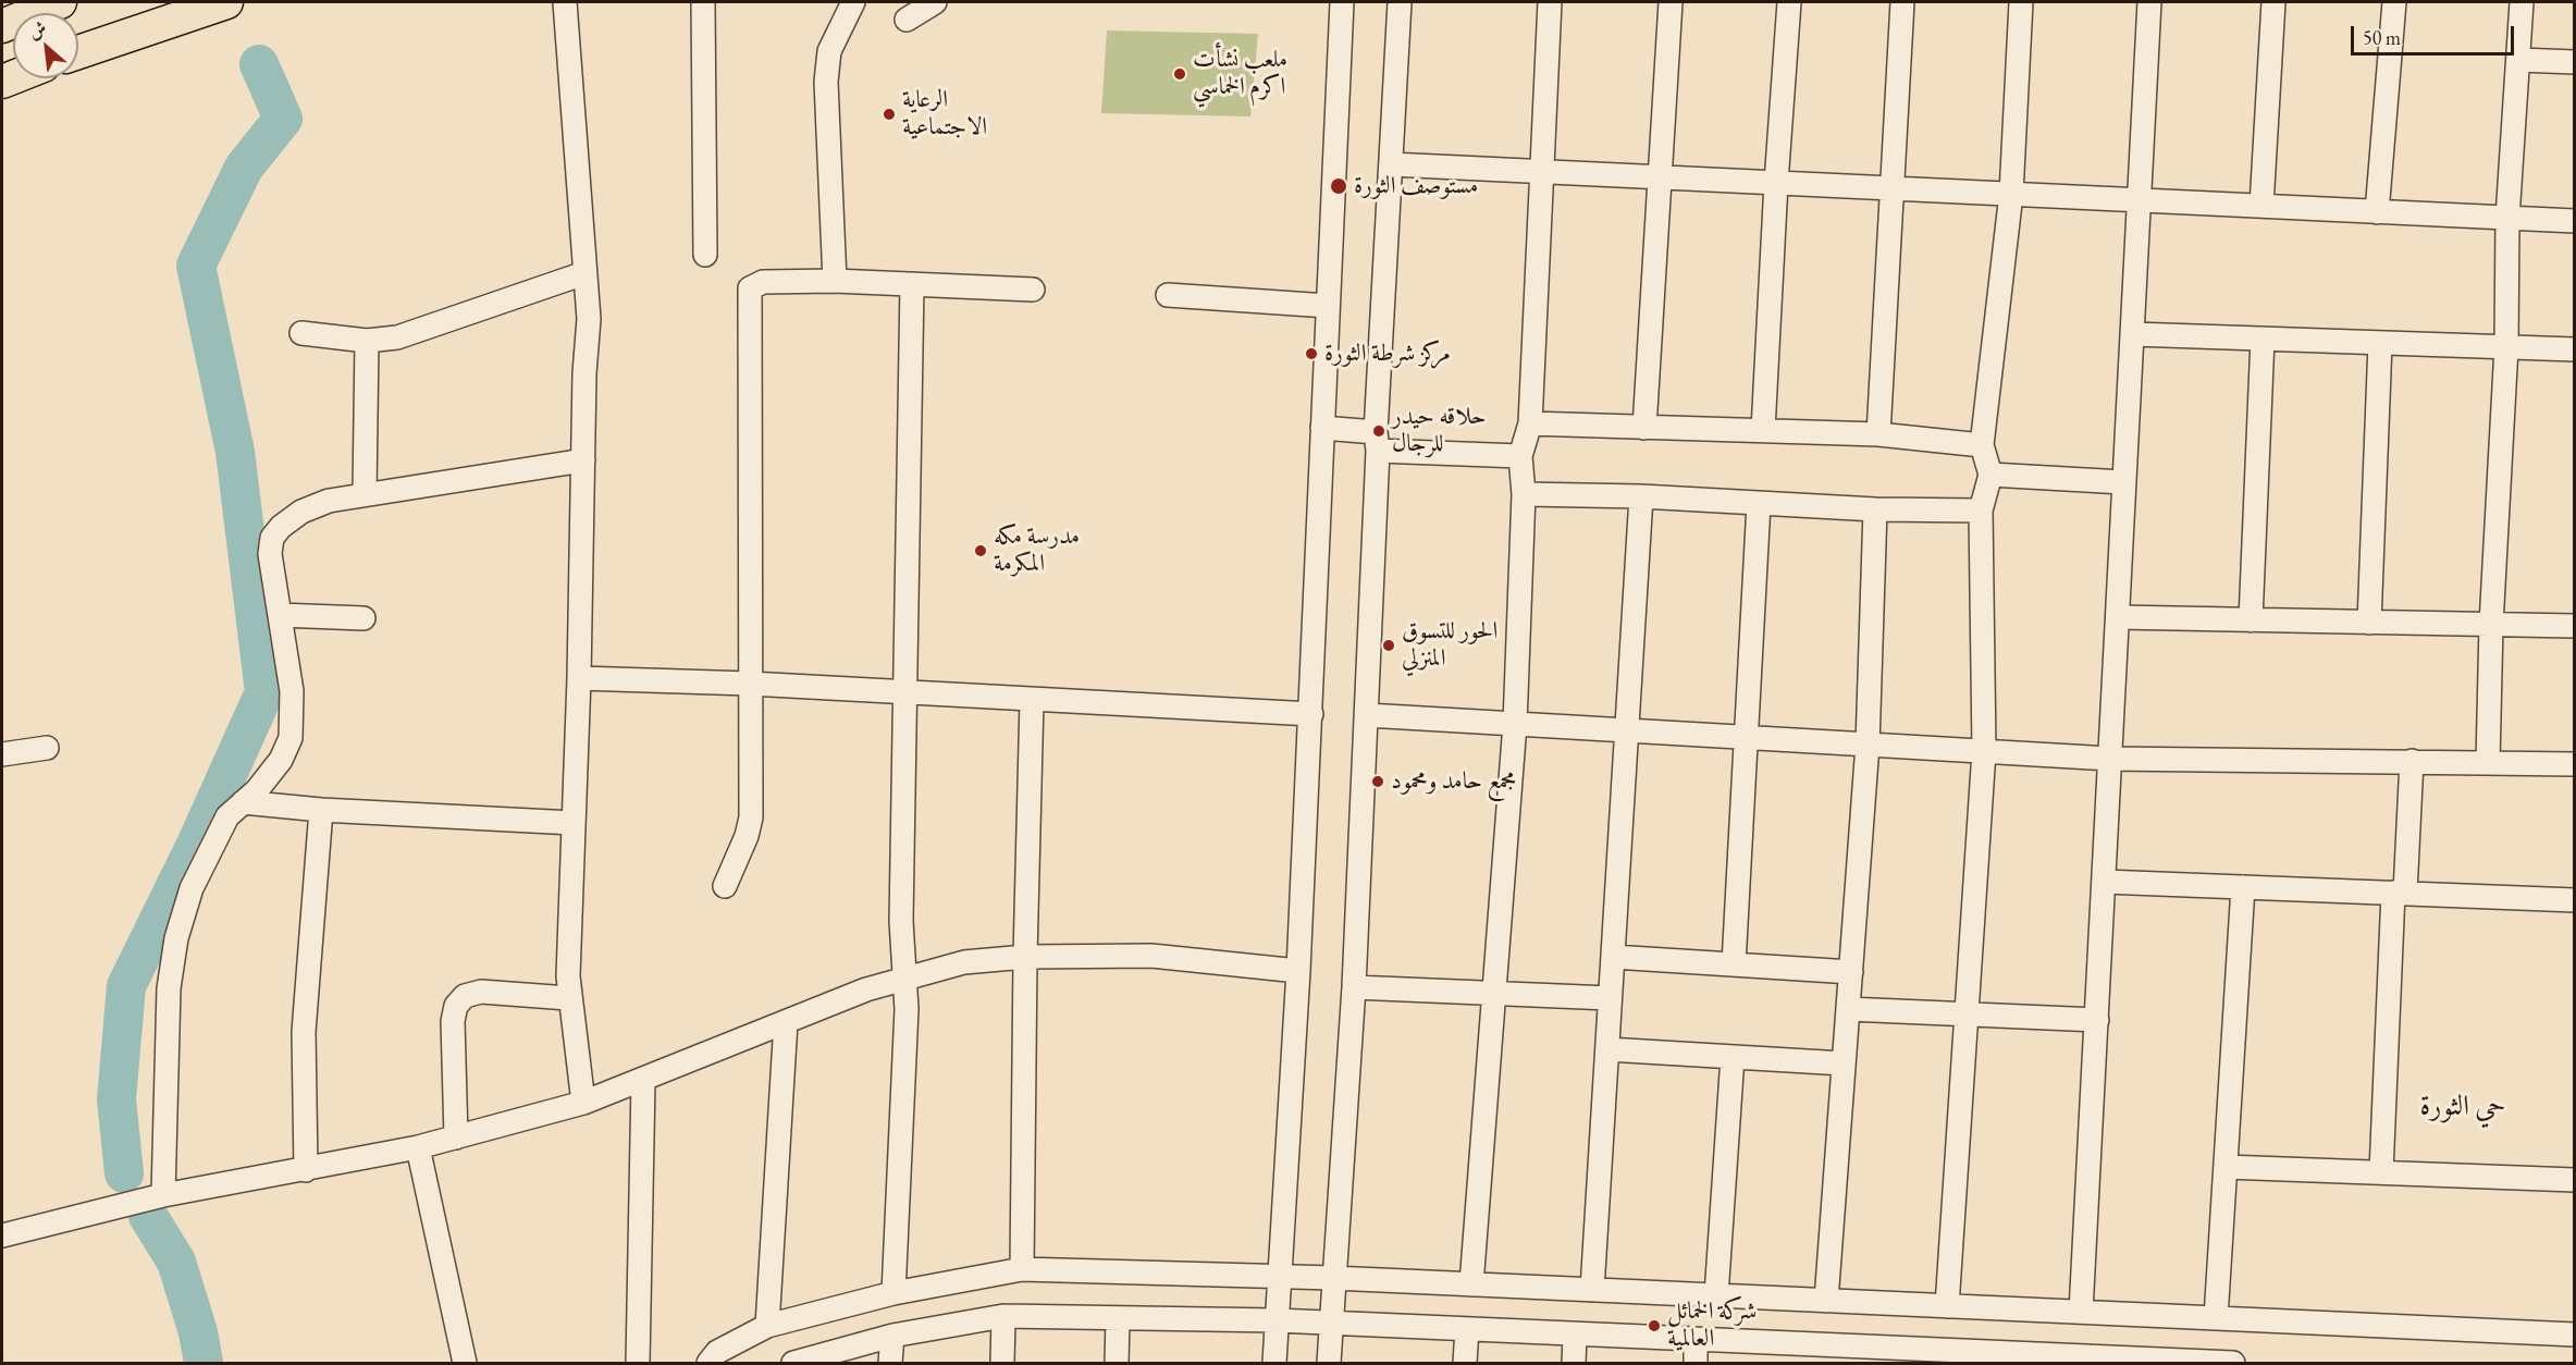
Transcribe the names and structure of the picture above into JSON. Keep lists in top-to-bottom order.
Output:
{
  "districts": ["حي الثورة"],
  "places": [
    "ملعب نشأت اكرم الخماسي",
    "الرعاية الاجتماعية",
    "مستوصف الثورة",
    "مركز شرطة الثورة",
    "حلاقه حيدر للرجال",
    "مدرسة مكه المكرمة",
    "الحور للتسوق المنزلي",
    "مجمع حامد ومحمود",
    "شركة الخمائل العالمية"
  ],
  "scale_bar": "50 m",
  "north": "top left"
}
